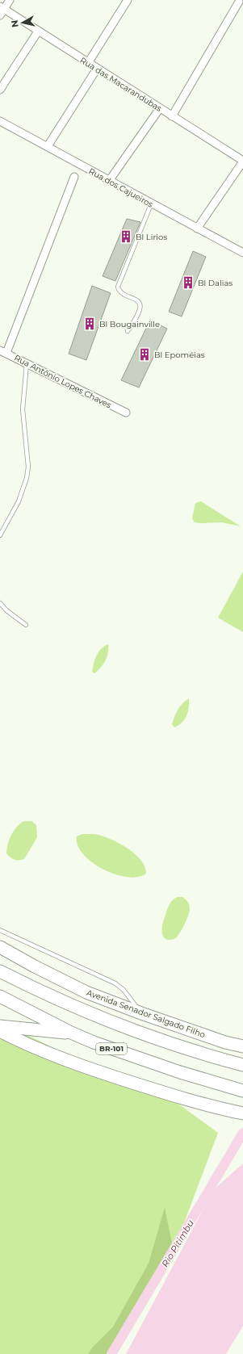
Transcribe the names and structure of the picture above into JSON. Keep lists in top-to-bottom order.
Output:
{
  "streets": {
    "main road": ["Avenida Senador Salgado Filho", "BR-101"],
    "street": ["Rua das Macarandubas", "Rua dos Cajueiros", "Rua Antônio Lopes Chaves"]
  },
  "water": ["Rio Pitimbu"],
  "places": {
    "building": [
      "Bl Lirios",
      "Bl Dalias",
      "Bl Bougainville",
      "Bl Epoméias"
    ]
  },
  "north": "left"
}
